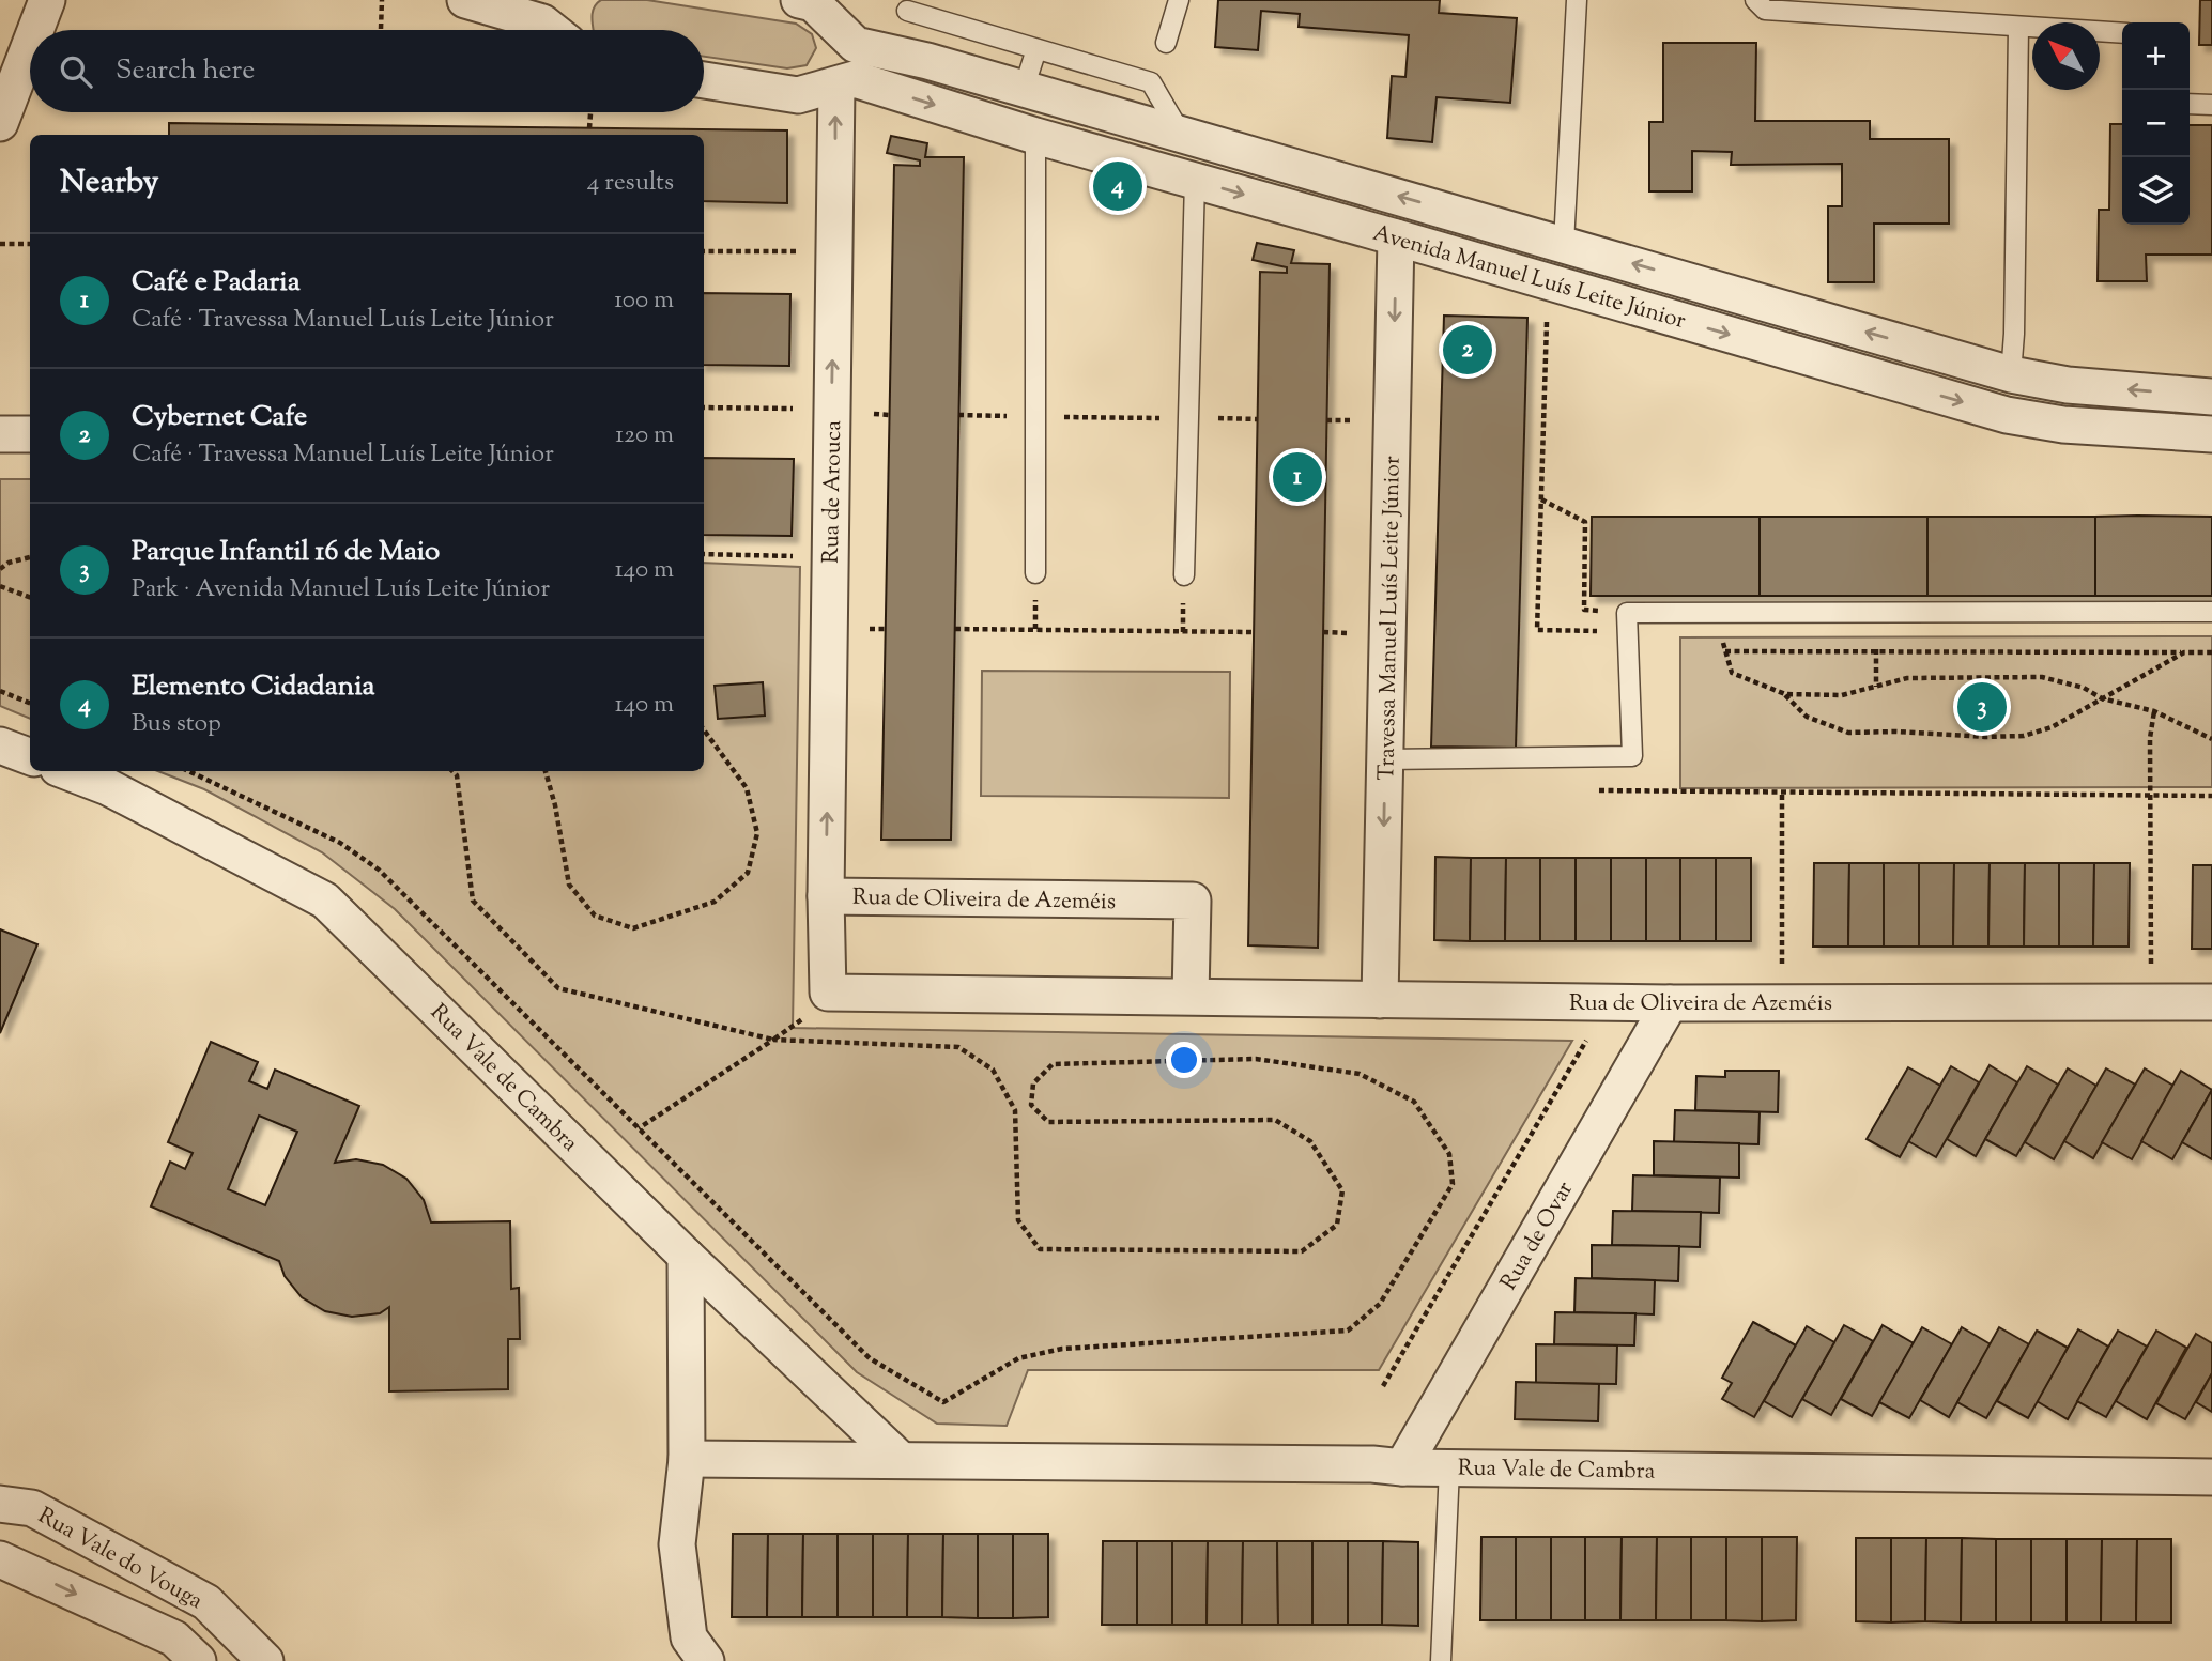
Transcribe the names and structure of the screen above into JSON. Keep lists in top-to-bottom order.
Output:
{
  "streets": {
    "street": [
      "Avenida Manuel Luís Leite Júnior",
      "Rua de Arouca",
      "Travessa Manuel Luís Leite Júnior",
      "Rua de Oliveira de Azeméis",
      "Rua Vale de Cambra",
      "Rua de Ovar",
      "Rua Vale do Vouga"
    ]
  },
  "crossings": [
    ["Avenida Manuel Luís Leite Júnior", "Rua de Arouca"],
    ["Avenida Manuel Luís Leite Júnior", "Travessa Manuel Luís Leite Júnior"],
    ["Rua de Arouca", "Rua de Oliveira de Azeméis"],
    ["Travessa Manuel Luís Leite Júnior", "Rua de Oliveira de Azeméis"],
    ["Rua de Oliveira de Azeméis", "Rua de Ovar"],
    ["Rua Vale de Cambra", "Rua de Ovar"]
  ],
  "one_way": ["Rua de Arouca", "Travessa Manuel Luís Leite Júnior"],
  "north": "top left",
  "page": {
    "map_buttons": ["+", "−"],
    "search": "Search here",
    "heading": ["Nearby", "4 results"],
    "pins": [
      "4",
      "2",
      "1",
      "3"
    ],
    "list": [
      {
        "mark": "1",
        "name": "Café e Padaria",
        "note": "Café · Travessa Manuel Luís Leite Júnior",
        "value": "100 m"
      },
      {
        "mark": "2",
        "name": "Cybernet Cafe",
        "note": "Café · Travessa Manuel Luís Leite Júnior",
        "value": "120 m"
      },
      {
        "mark": "3",
        "name": "Parque Infantil 16 de Maio",
        "note": "Park · Avenida Manuel Luís Leite Júnior",
        "value": "140 m"
      },
      {
        "mark": "4",
        "name": "Elemento Cidadania",
        "note": "Bus stop",
        "value": "140 m"
      }
    ]
  }
}
